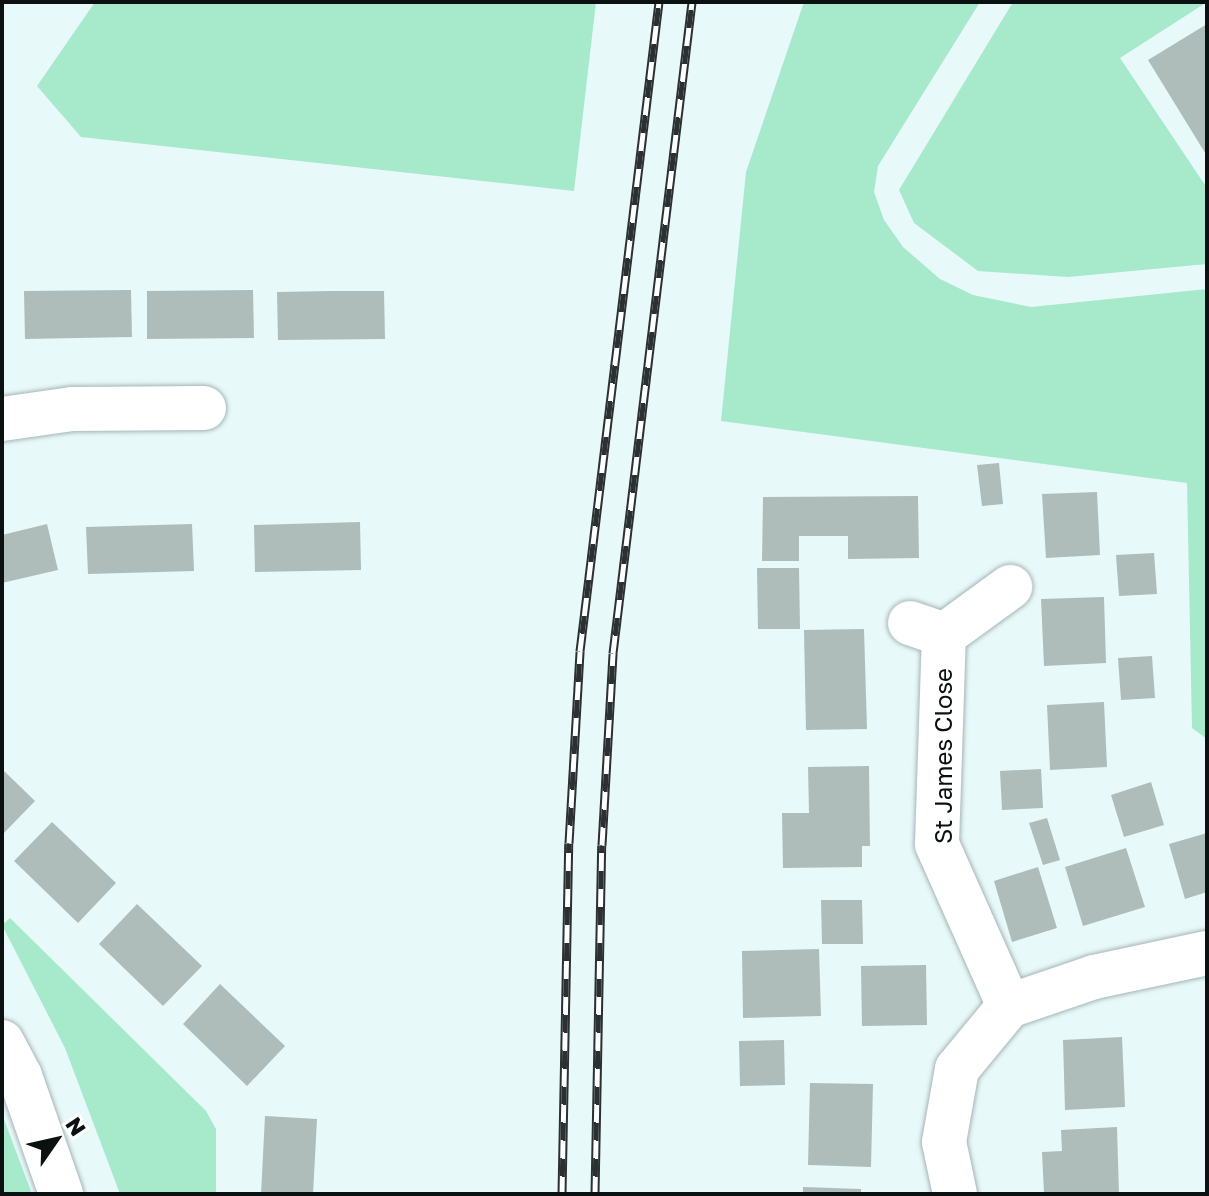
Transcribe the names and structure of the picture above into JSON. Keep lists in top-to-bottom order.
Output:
{
  "streets": {
    "street": ["St James Close"]
  },
  "north": "top right"
}
